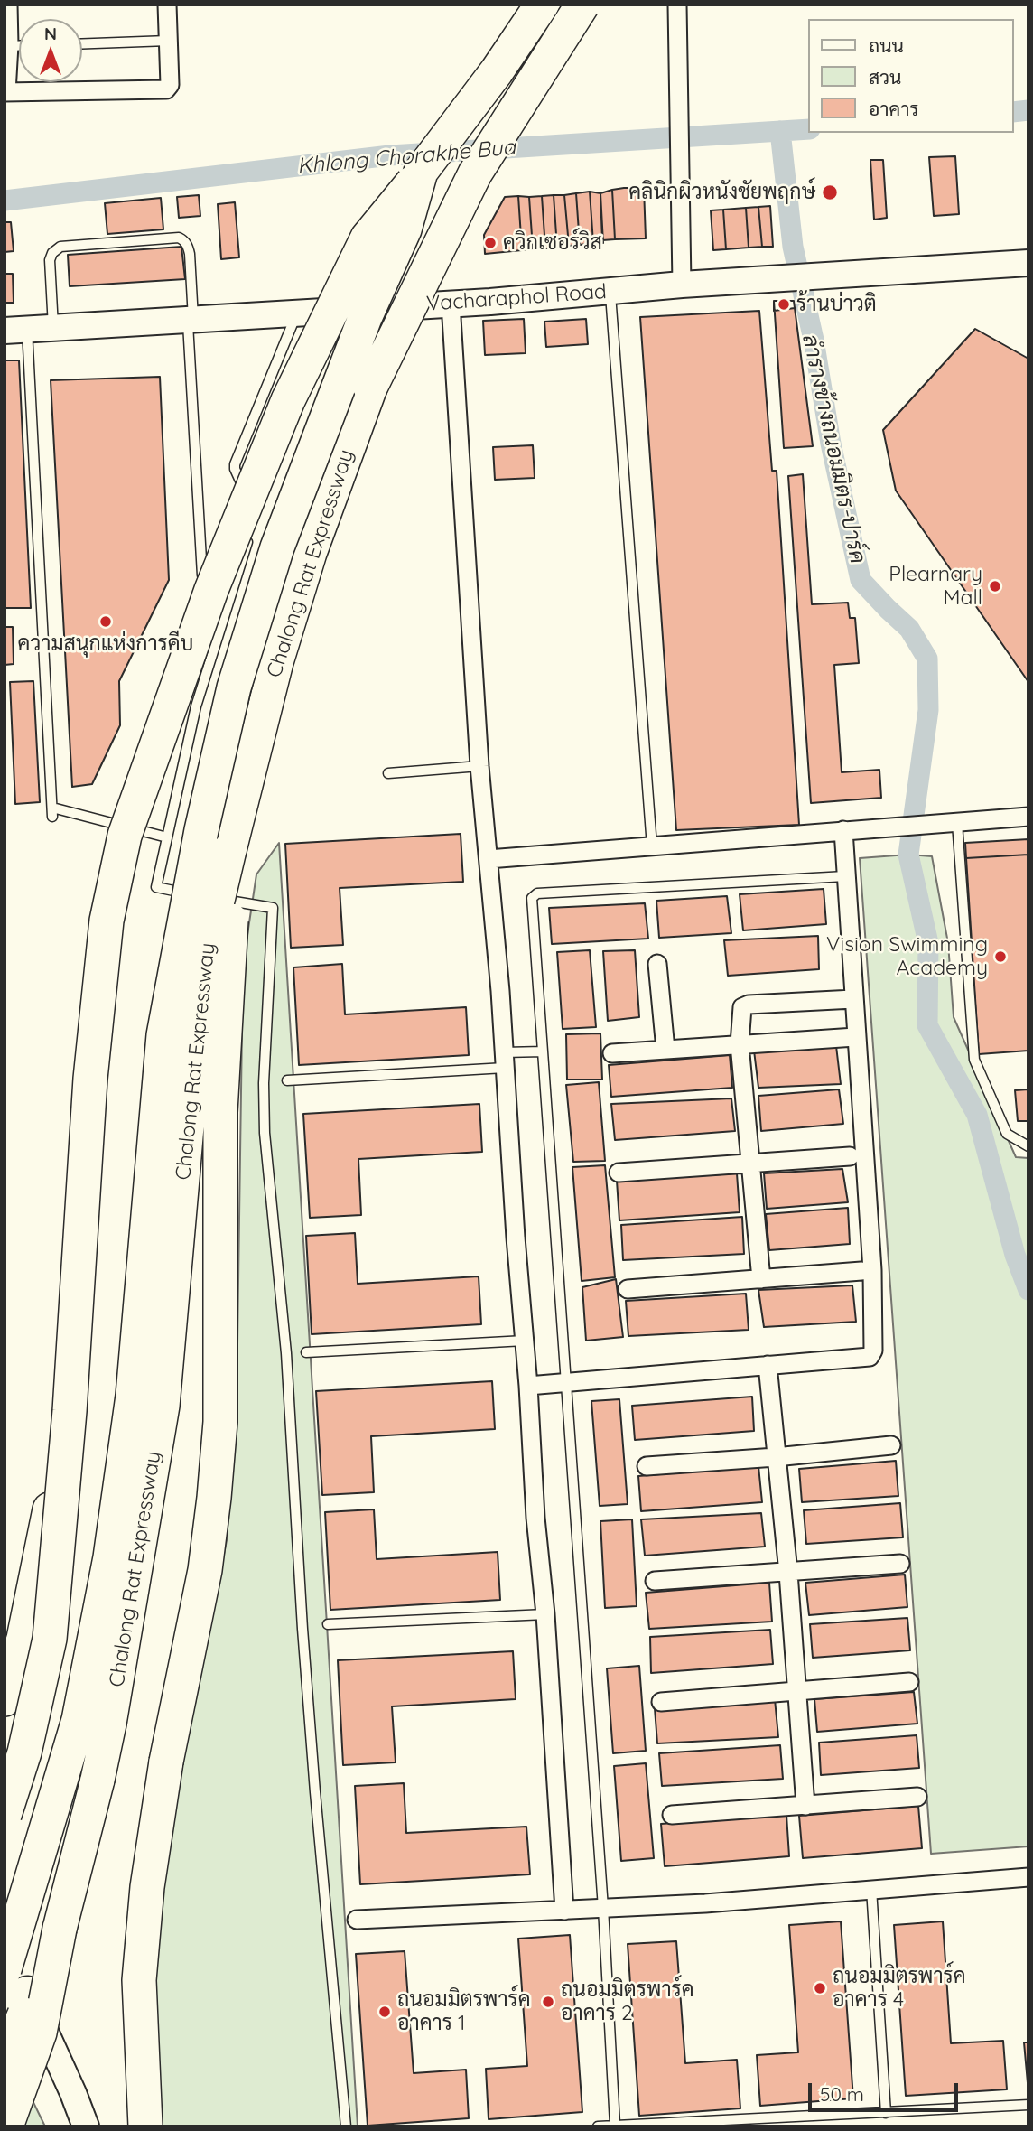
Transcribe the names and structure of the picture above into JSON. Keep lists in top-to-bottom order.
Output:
{
  "streets": {
    "highway": ["Chalong Rat Expressway"],
    "main road": ["Vacharaphol Road"]
  },
  "water": ["Khlong Chorakhe Bua", "ลำรางข้างถนอมมิตร-ปาร์ค"],
  "places": [
    "คลินิกผิวหนังชัยพฤกษ์",
    "ควิกเซอร์วิส",
    "ร้านบ่าวติ",
    "Plearnary Mall",
    "ความสนุกแห่งการคีบ",
    "Vision Swimming Academy",
    "ถนอมมิตรพาร์ค อาคาร 4",
    "ถนอมมิตรพาร์ค อาคาร 2",
    "ถนอมมิตรพาร์ค อาคาร 1"
  ],
  "legend": ["ถนน", "สวน", "อาคาร"],
  "scale_bar": "50 m",
  "north": "top"
}
